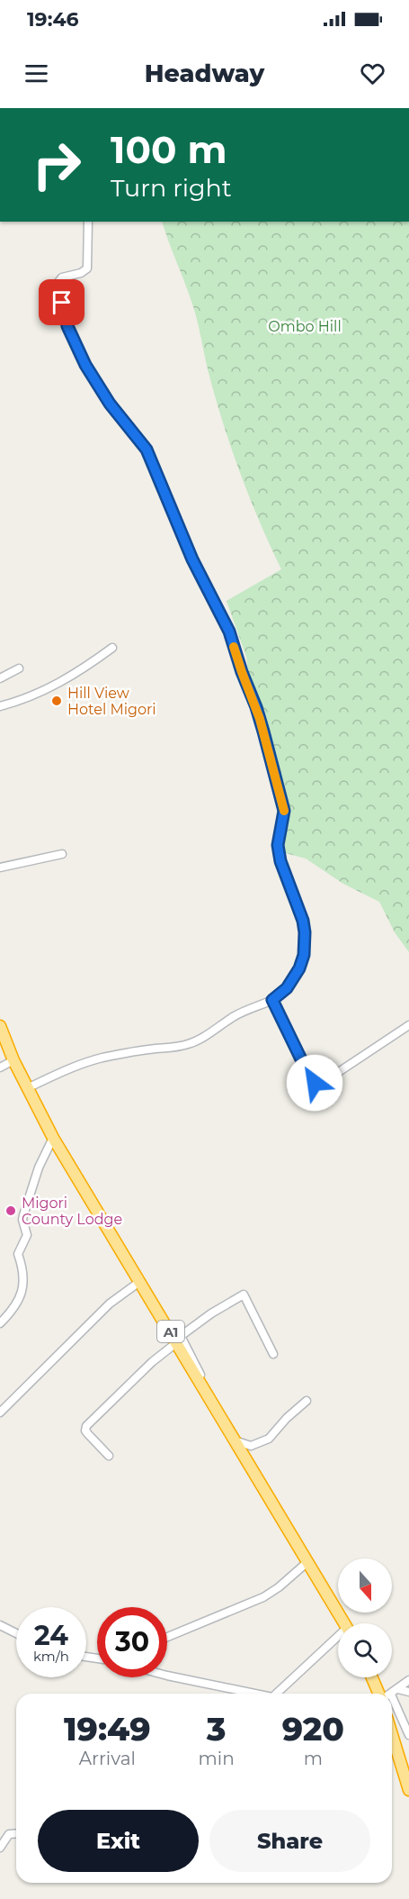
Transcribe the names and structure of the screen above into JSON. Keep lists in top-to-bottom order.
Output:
{
  "streets": {
    "highway": ["A1"]
  },
  "parks": ["Ombo Hill"],
  "places": ["Hill View Hotel Migori", "Migori County Lodge"],
  "north": "bottom",
  "page": {
    "status": "19:46",
    "header": "Headway",
    "turn": ["100 m", "Turn right"],
    "speed": "24 km/h",
    "limit": "30",
    "eta": [
      "19:49",
      "Arrival",
      "3",
      "min",
      "920",
      "m"
    ],
    "buttons": ["Exit", "Share"]
  }
}
